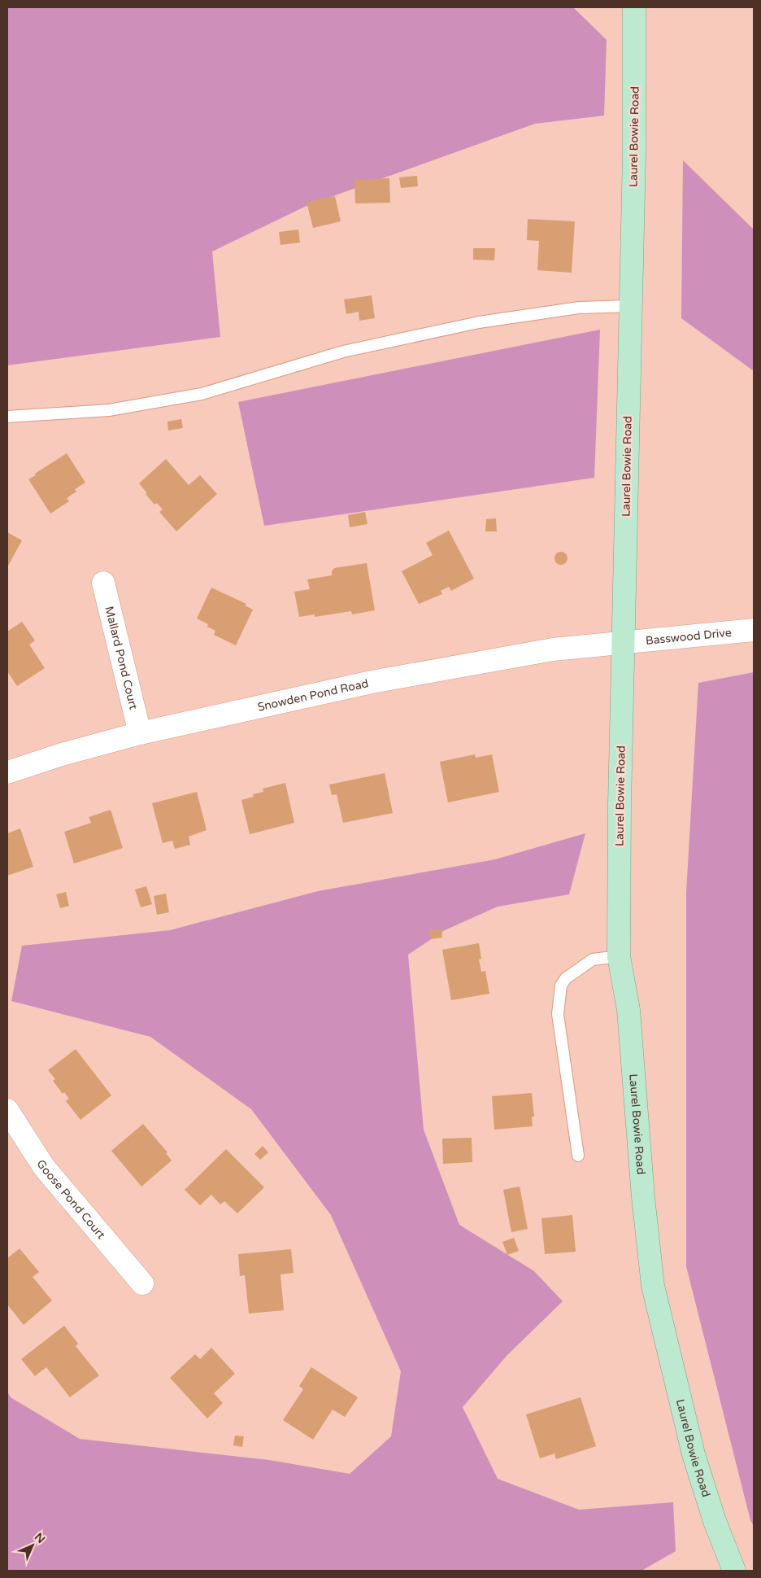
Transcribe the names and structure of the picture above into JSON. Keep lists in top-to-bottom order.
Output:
{
  "streets": {
    "main road": ["Laurel Bowie Road"],
    "street": [
      "Basswood Drive",
      "Mallard Pond Court",
      "Snowden Pond Road",
      "Goose Pond Court"
    ]
  },
  "crossings": [
    ["Laurel Bowie Road", "Basswood Drive"],
    ["Laurel Bowie Road", "Snowden Pond Road"],
    ["Basswood Drive", "Snowden Pond Road"],
    ["Mallard Pond Court", "Snowden Pond Road"]
  ],
  "north": "top right"
}
